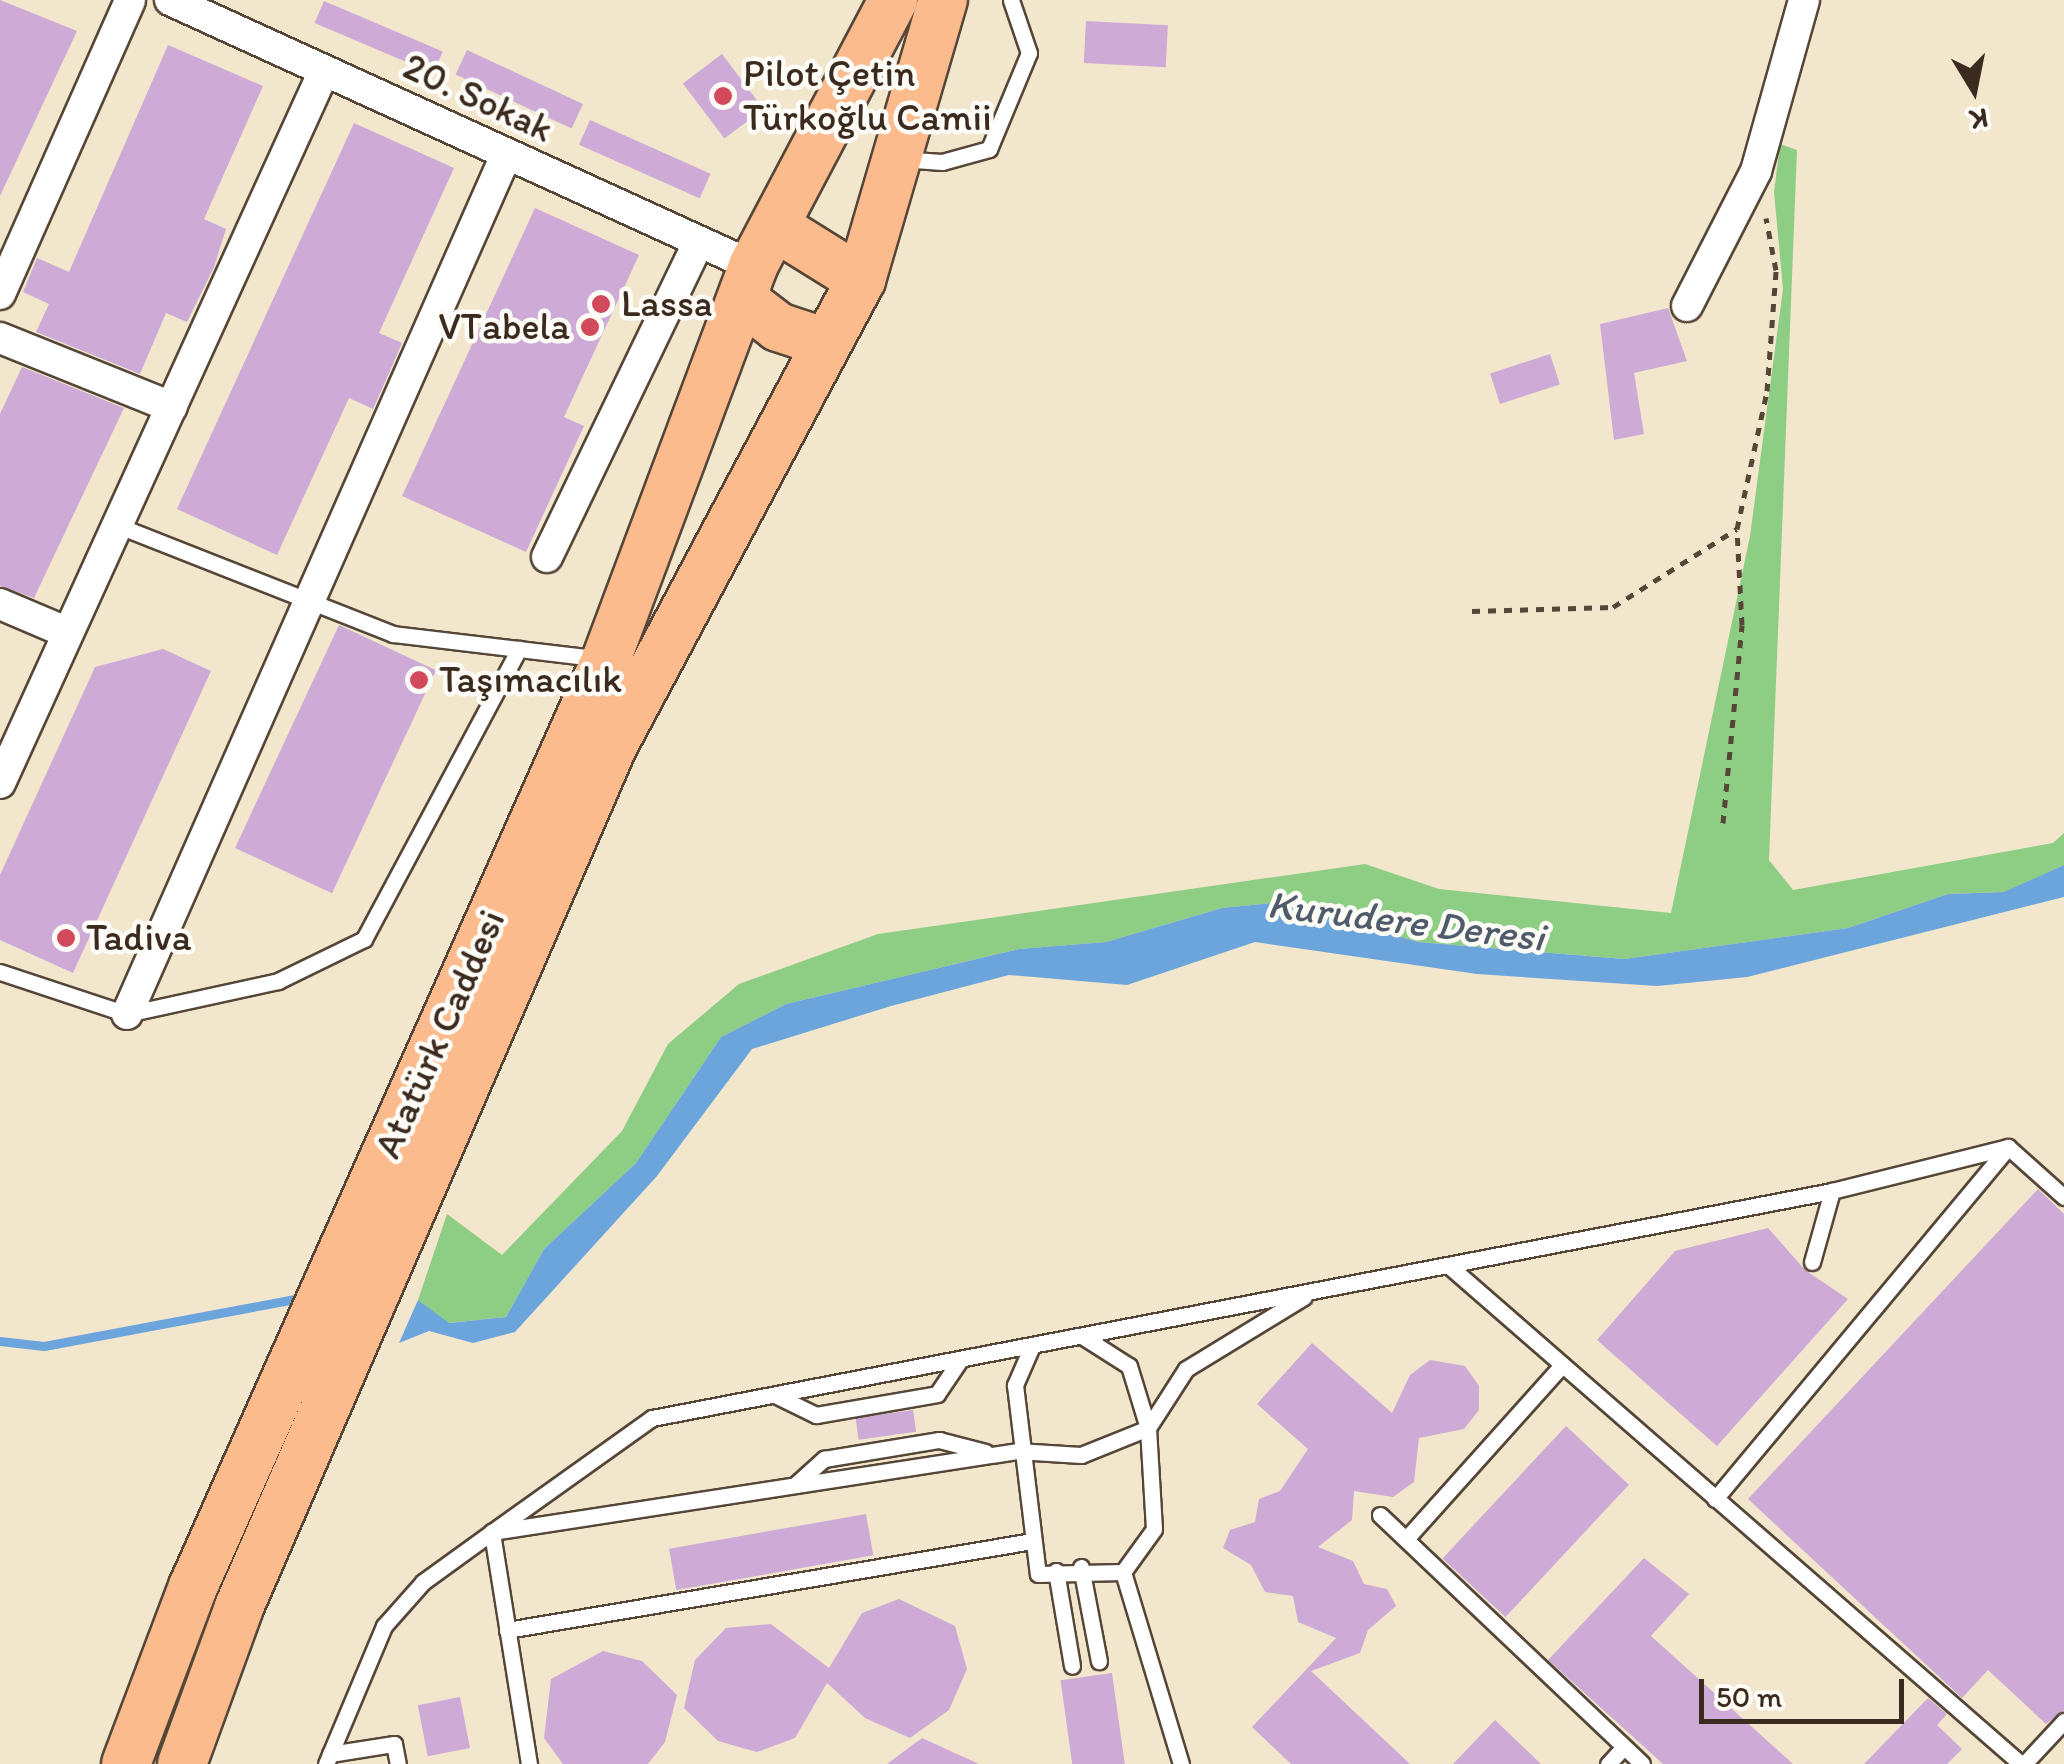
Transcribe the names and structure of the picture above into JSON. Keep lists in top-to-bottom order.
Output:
{
  "streets": {
    "main road": ["Atatürk Caddesi"],
    "street": ["20. Sokak"]
  },
  "crossings": [
    ["20. Sokak", "Atatürk Caddesi"]
  ],
  "water": ["Kurudere Deresi"],
  "places": [
    "Pilot Çetin Türkoğlu Camii",
    "Lassa",
    "VTabela",
    "Taşımacılık",
    "Tadiva"
  ],
  "scale_bar": "50 m",
  "north": "bottom"
}
